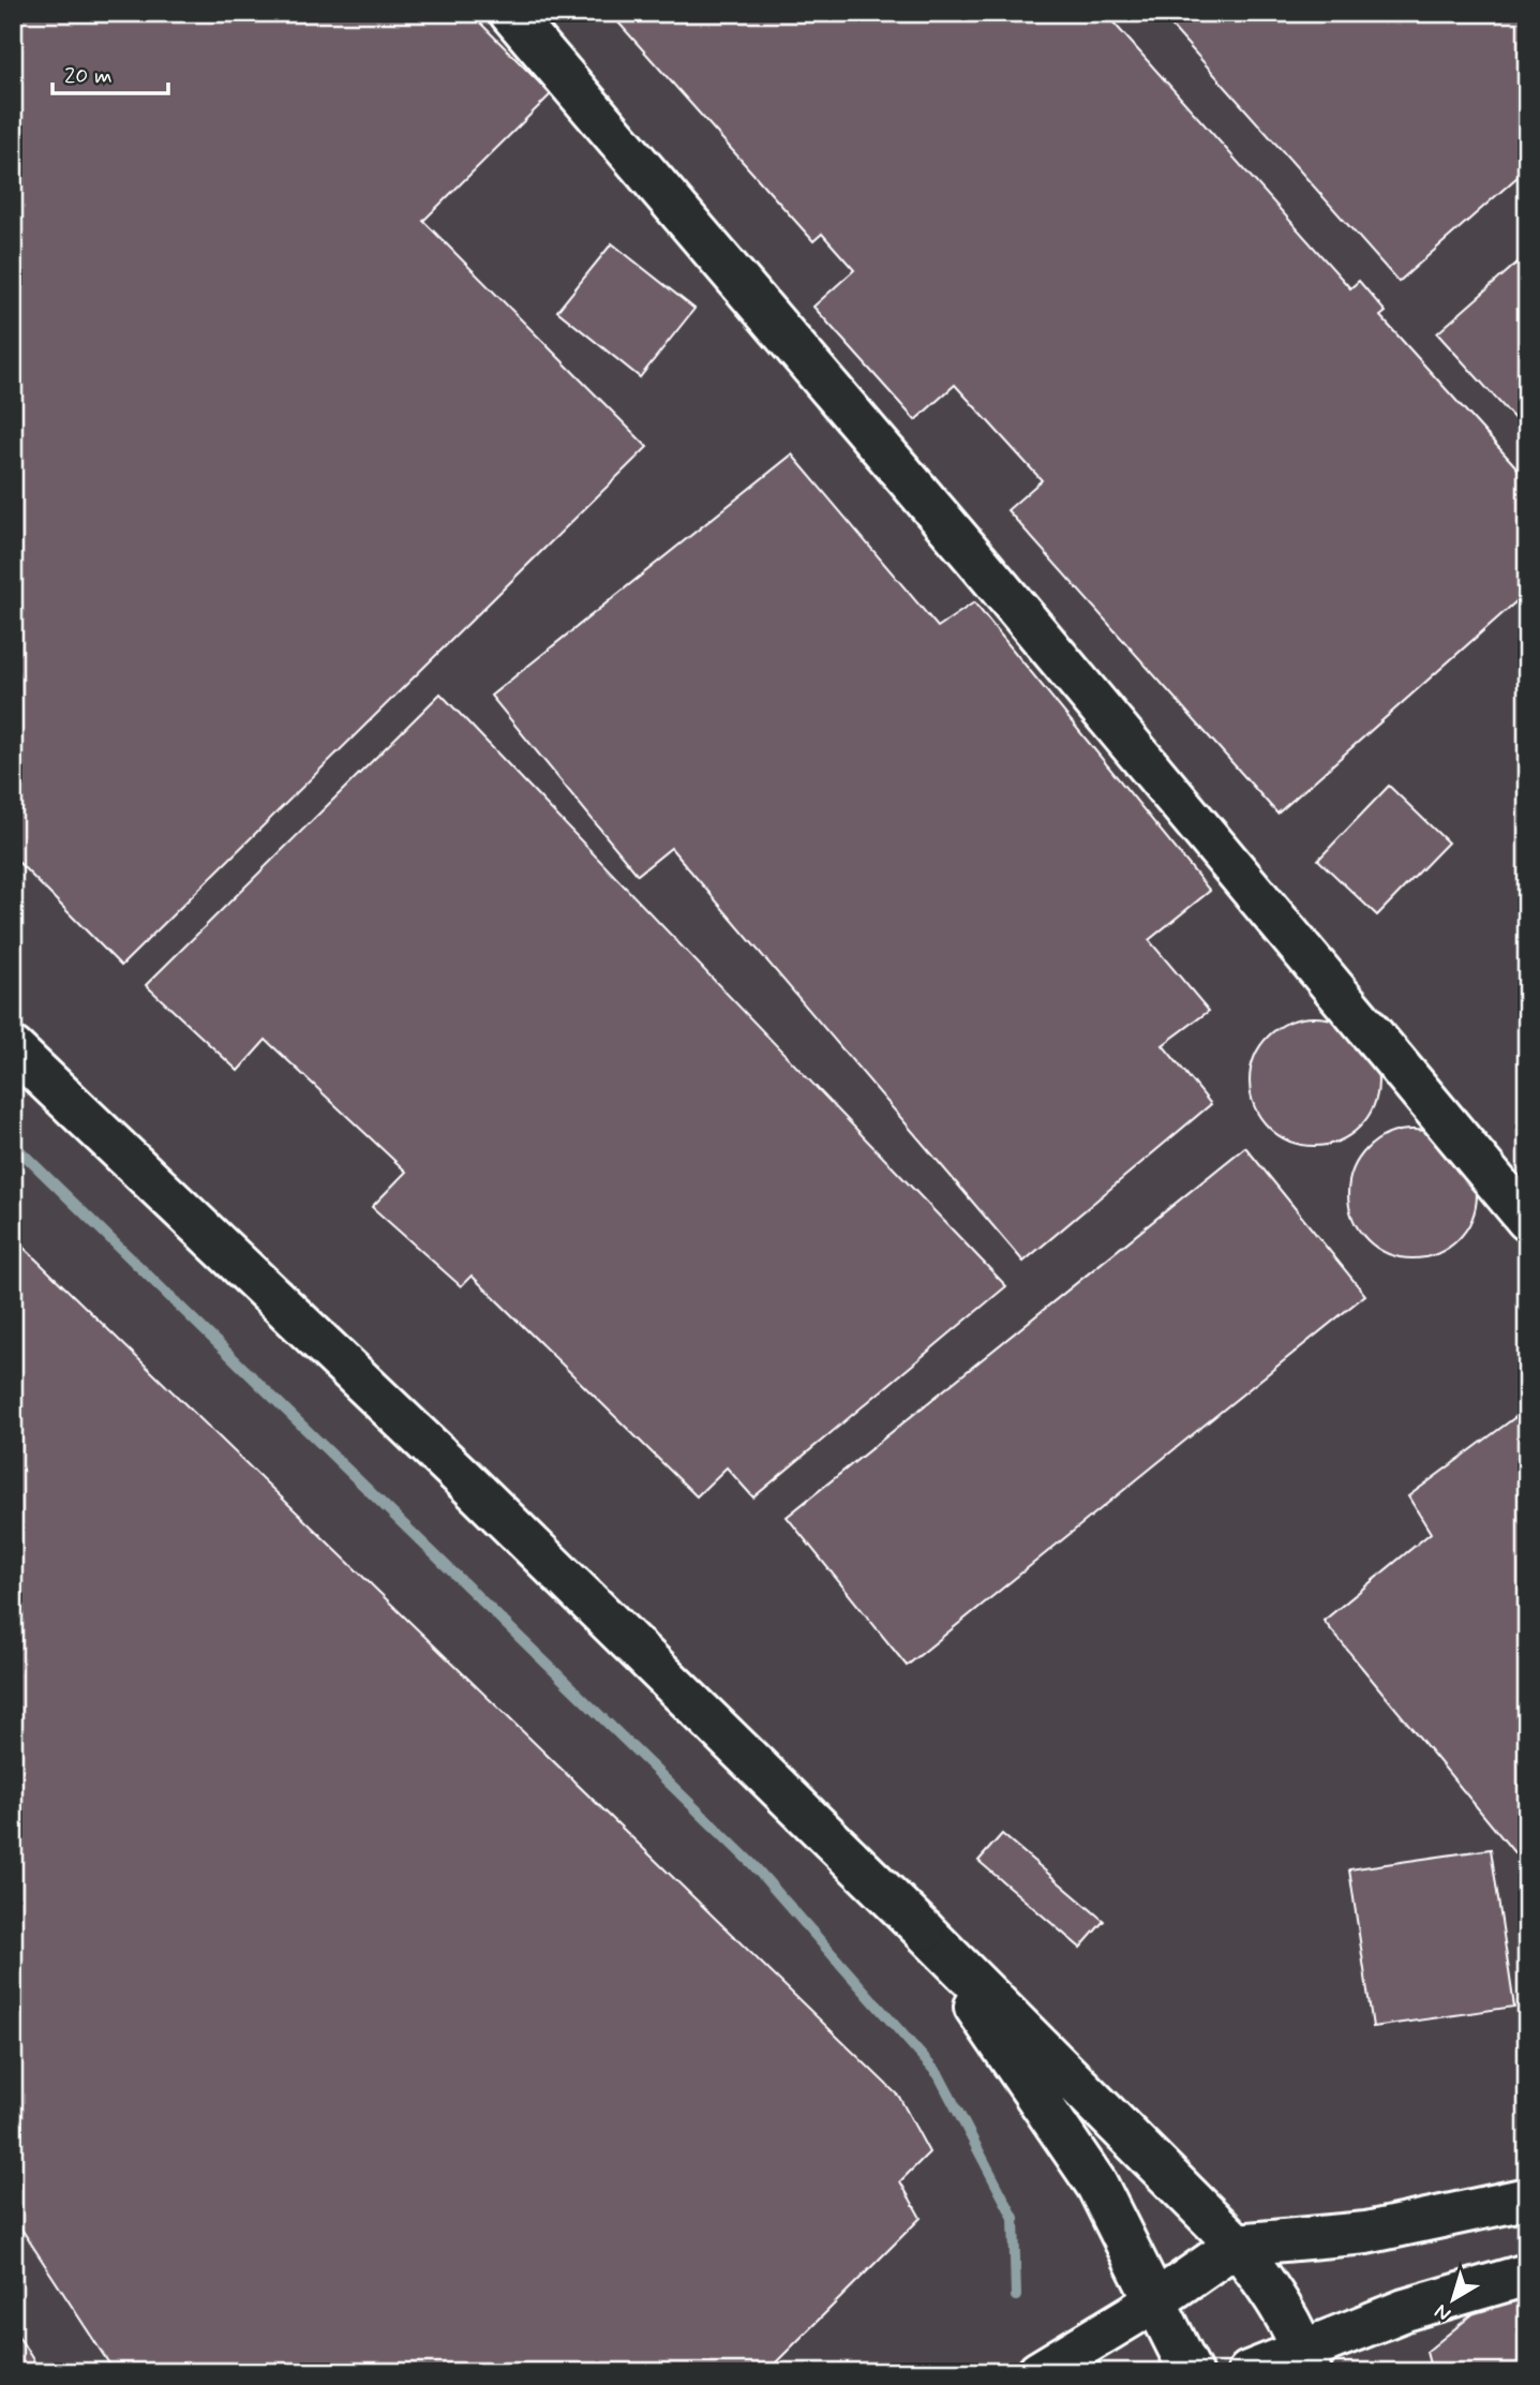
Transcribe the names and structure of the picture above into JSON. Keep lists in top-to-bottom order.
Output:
{
  "scale_bar": "20 m",
  "north": "bottom left"
}
